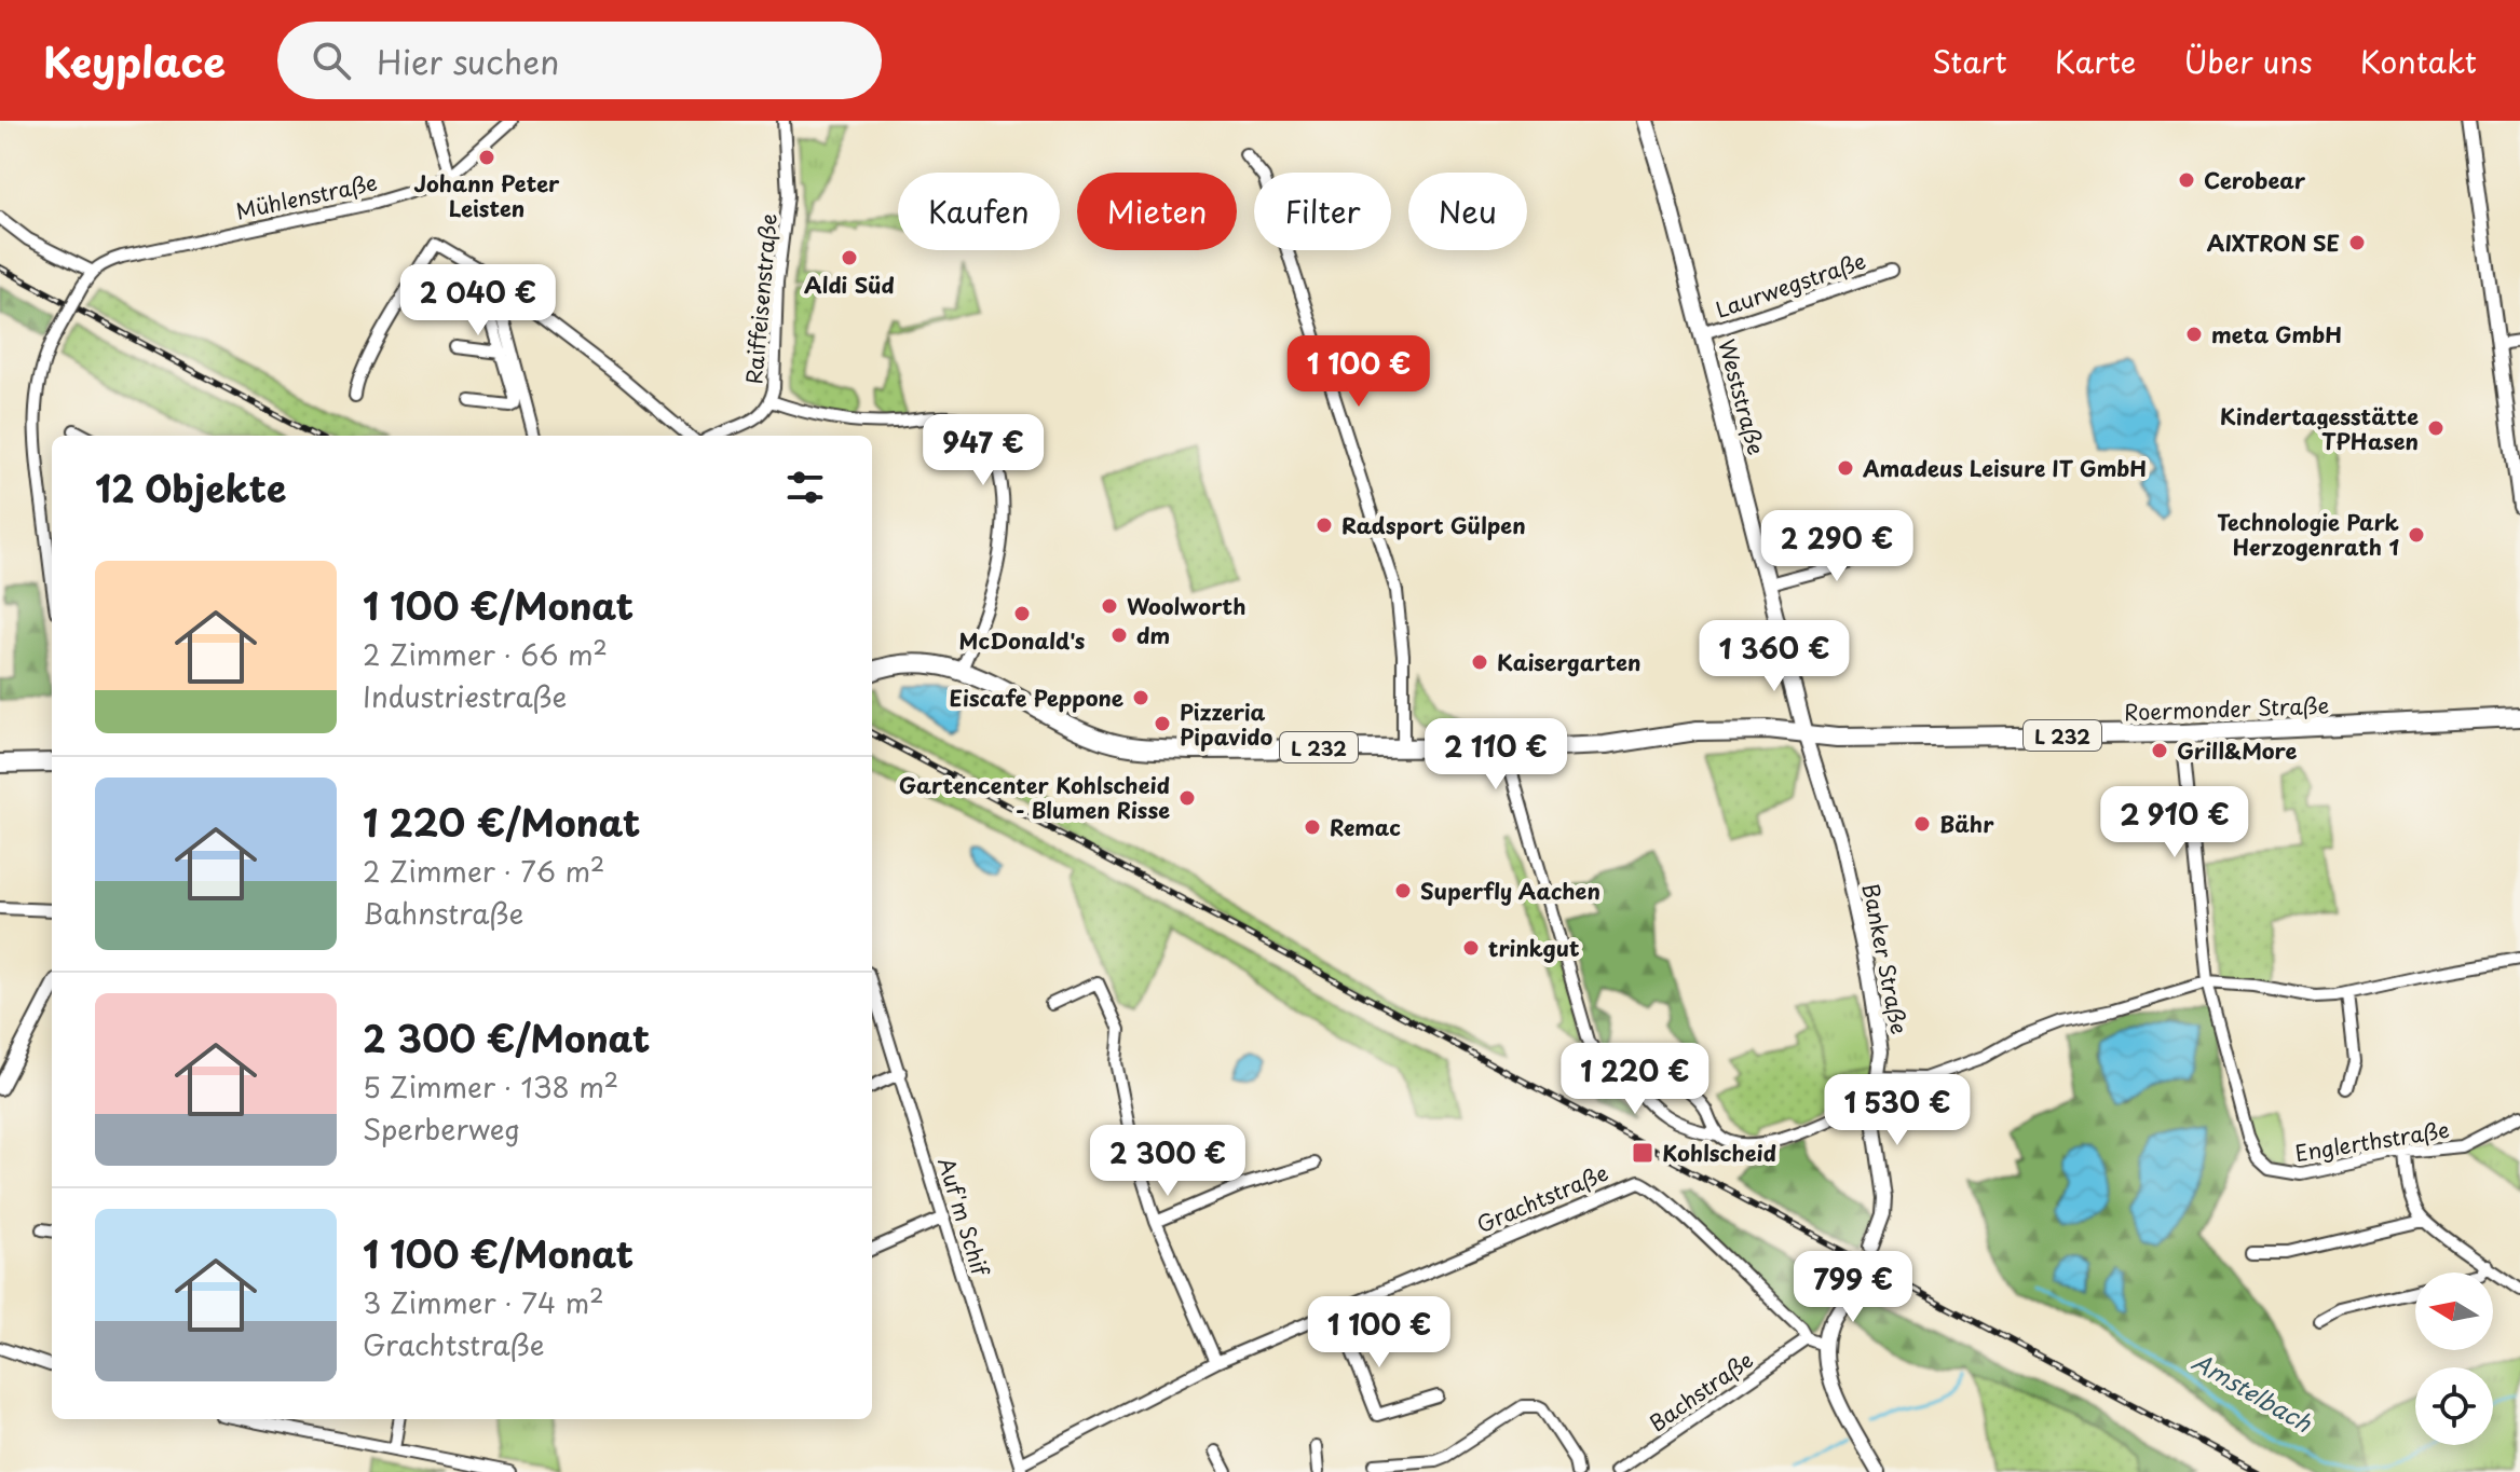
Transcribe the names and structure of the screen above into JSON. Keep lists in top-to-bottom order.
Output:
{
  "streets": {
    "main road": ["Weststraße", "Roermonder Straße", "L 232"],
    "street": [
      "Mühlenstraße",
      "Laurwegstraße",
      "Raiffeisenstraße",
      "Banker Straße",
      "Englerthstraße",
      "Grachtstraße",
      "Auf'm Schif",
      "Bachstraße"
    ]
  },
  "crossings": [
    ["Laurwegstraße", "Weststraße"],
    ["Weststraße", "Roermonder Straße"],
    ["Weststraße", "Banker Straße"],
    ["Roermonder Straße", "Banker Straße"],
    ["Roermonder Straße", "Englerthstraße"],
    ["Grachtstraße", "Auf'm Schif"],
    ["Grachtstraße", "Bachstraße"]
  ],
  "water": ["Amstelbach"],
  "places": {
    "other": [
      "Johann Peter Leisten",
      "Cerobear",
      "AIXTRON SE",
      "Aldi Süd",
      "meta GmbH",
      "Kindertagesstätte TPHasen",
      "Amadeus Leisure IT GmbH",
      "Radsport Gülpen",
      "Technologie Park Herzogenrath 1",
      "Woolworth",
      "McDonald's",
      "dm",
      "Kaisergarten",
      "Eiscafe Peppone",
      "Pizzeria Pipavido",
      "Grill&More",
      "Gartencenter Kohlscheid - Blumen Risse",
      "Bähr",
      "Remac",
      "Superfly Aachen",
      "trinkgut"
    ],
    "transit": ["Kohlscheid"]
  },
  "north": "left",
  "page": {
    "header": "Keyplace",
    "search": "Hier suchen",
    "nav": [
      "Start",
      "Karte",
      "Über uns",
      "Kontakt"
    ],
    "chip": [
      "Kaufen",
      "Mieten",
      "Filter",
      "Neu"
    ],
    "price": [
      "2 040 €",
      "1 100 €",
      "947 €",
      "2 290 €",
      "1 360 €",
      "2 110 €",
      "2 910 €",
      "1 220 €",
      "1 530 €",
      "2 300 €",
      "799 €",
      "1 100 €"
    ],
    "heading": "12 Objekte",
    "list": [
      {
        "name": "1 100 €/Monat",
        "note": "2 Zimmer · 66 m² · Industriestraße"
      },
      {
        "name": "1 220 €/Monat",
        "note": "2 Zimmer · 76 m² · Bahnstraße"
      },
      {
        "name": "2 300 €/Monat",
        "note": "5 Zimmer · 138 m² · Sperberweg"
      },
      {
        "name": "1 100 €/Monat",
        "note": "3 Zimmer · 74 m² · Grachtstraße"
      }
    ]
  }
}
